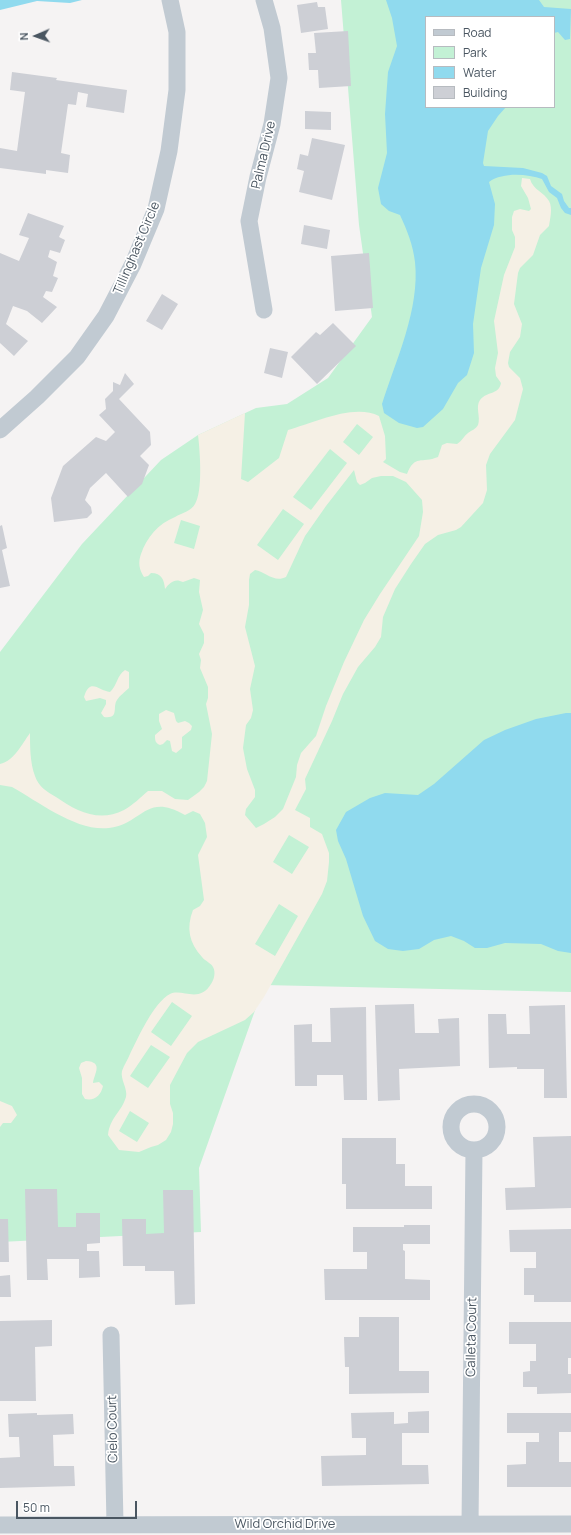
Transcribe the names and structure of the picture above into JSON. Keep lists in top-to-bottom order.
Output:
{
  "streets": {
    "street": [
      "Palma Drive",
      "Tillinghast Circle",
      "Calleta Court",
      "Cielo Court",
      "Wild Orchid Drive"
    ]
  },
  "crossings": [
    ["Calleta Court", "Wild Orchid Drive"],
    ["Cielo Court", "Wild Orchid Drive"]
  ],
  "legend": [
    "Road",
    "Park",
    "Water",
    "Building"
  ],
  "scale_bar": "50 m",
  "north": "left"
}
